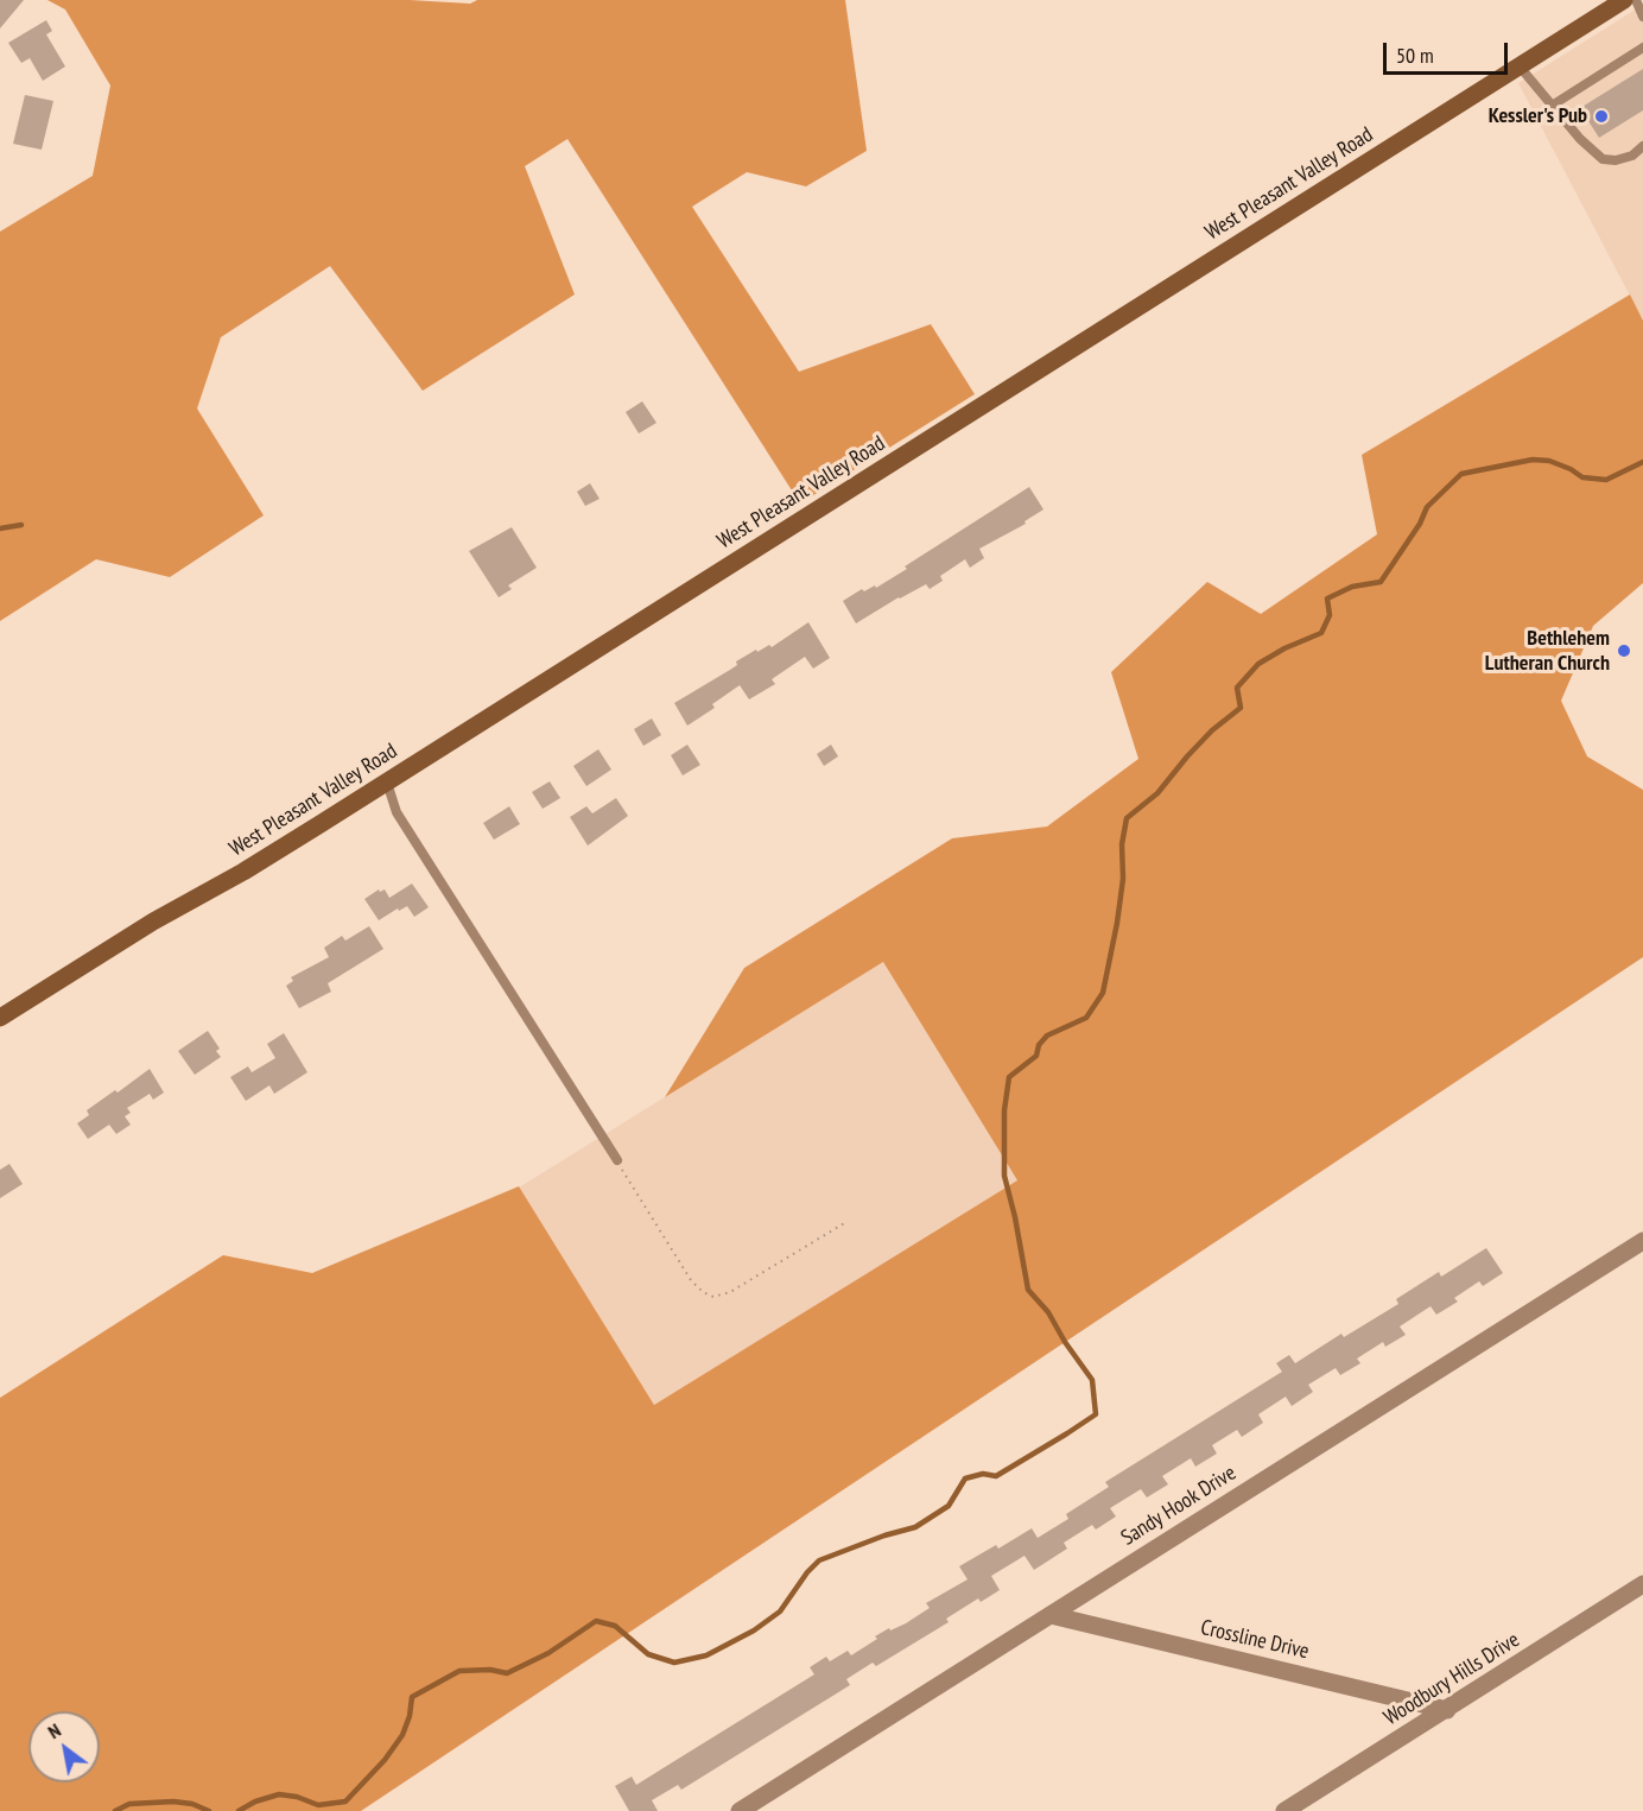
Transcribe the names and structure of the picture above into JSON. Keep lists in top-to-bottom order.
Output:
{
  "streets": {
    "main road": ["West Pleasant Valley Road"],
    "street": ["Sandy Hook Drive", "Crossline Drive", "Woodbury Hills Drive"]
  },
  "crossings": [
    ["Sandy Hook Drive", "Crossline Drive"],
    ["Crossline Drive", "Woodbury Hills Drive"]
  ],
  "places": ["Kessler's Pub", "Bethlehem Lutheran Church"],
  "scale_bar": "50 m",
  "north": "top left"
}
